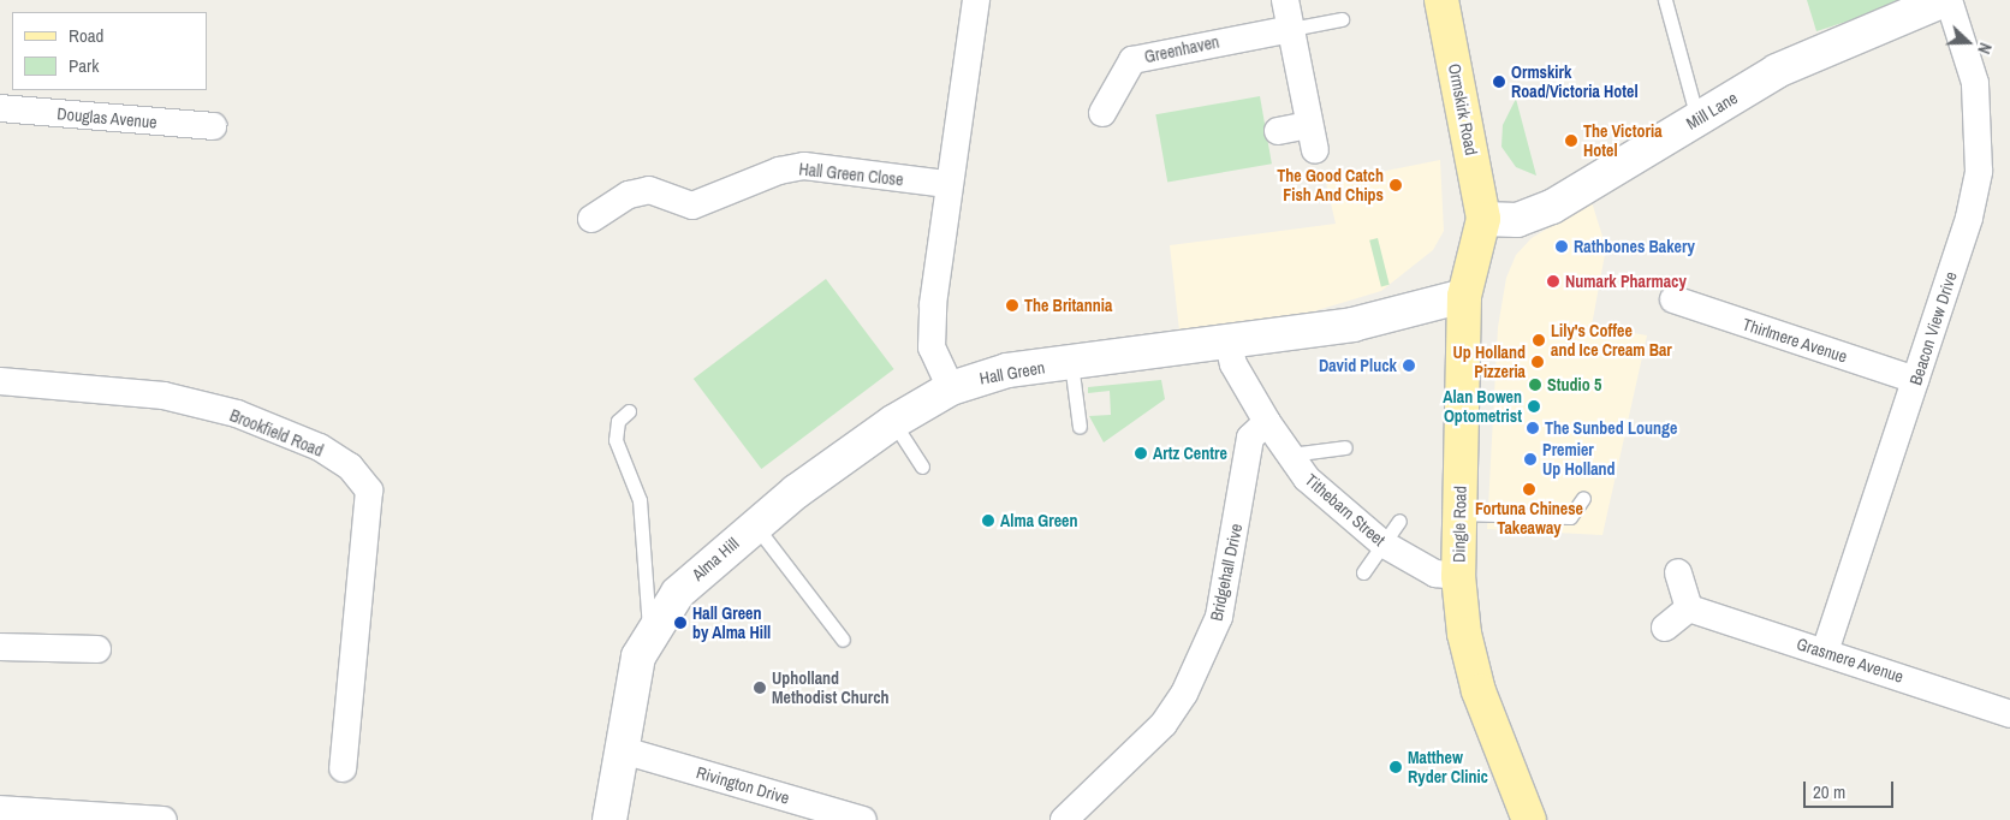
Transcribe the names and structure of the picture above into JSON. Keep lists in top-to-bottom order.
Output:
{
  "streets": {
    "main road": ["Ormskirk Road", "Dingle Road"],
    "street": [
      "Greenhaven",
      "Mill Lane",
      "Douglas Avenue",
      "Hall Green Close",
      "Beacon View Drive",
      "Thirlmere Avenue",
      "Hall Green",
      "Brookfield Road",
      "Tithebarn Street",
      "Alma Hill",
      "Bridgehall Drive",
      "Grasmere Avenue",
      "Rivington Drive"
    ]
  },
  "crossings": [
    ["Ormskirk Road", "Mill Lane"],
    ["Ormskirk Road", "Dingle Road"],
    ["Mill Lane", "Dingle Road"],
    ["Beacon View Drive", "Thirlmere Avenue"],
    ["Beacon View Drive", "Grasmere Avenue"],
    ["Hall Green", "Tithebarn Street"],
    ["Hall Green", "Dingle Road"],
    ["Hall Green", "Alma Hill"],
    ["Tithebarn Street", "Dingle Road"],
    ["Tithebarn Street", "Bridgehall Drive"],
    ["Alma Hill", "Rivington Drive"]
  ],
  "places": [
    "Ormskirk Road/Victoria Hotel",
    "The Victoria Hotel",
    "The Good Catch Fish And Chips",
    "Rathbones Bakery",
    "Numark Pharmacy",
    "The Britannia",
    "Lily's Coffee and Ice Cream Bar",
    "Up Holland Pizzeria",
    "David Pluck",
    "Studio 5",
    "Alan Bowen Optometrist",
    "The Sunbed Lounge",
    "Artz Centre",
    "Premier Up Holland",
    "Fortuna Chinese Takeaway",
    "Alma Green",
    "Hall Green by Alma Hill",
    "Upholland Methodist Church",
    "Matthew Ryder Clinic"
  ],
  "legend": ["Road", "Park"],
  "scale_bar": "20 m",
  "north": "right"
}
